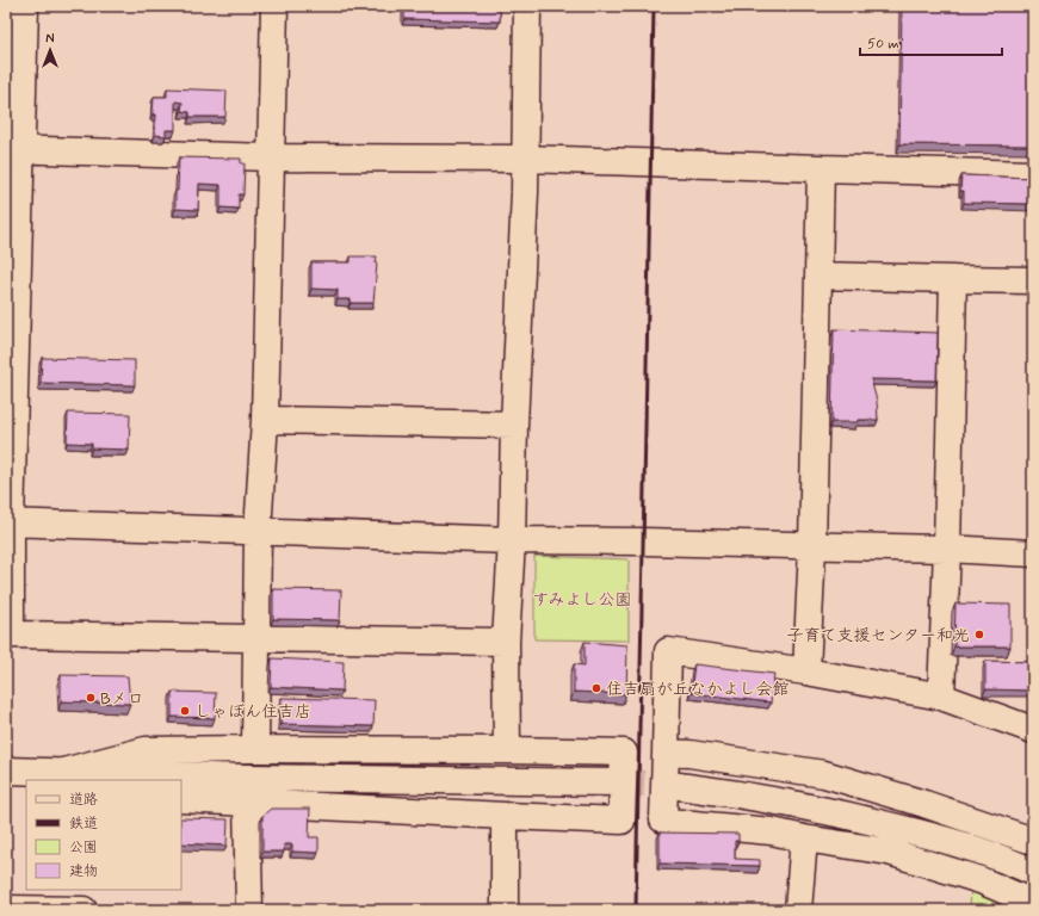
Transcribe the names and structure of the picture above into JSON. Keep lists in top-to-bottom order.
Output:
{
  "parks": ["すみよし公園"],
  "places": [
    "子育て支援センター和光",
    "住吉扇が丘なかよし会館",
    "Bメロ",
    "しゃぼん住吉店"
  ],
  "legend": [
    "道路",
    "鉄道",
    "公園",
    "建物"
  ],
  "scale_bar": "50 m",
  "north": "top"
}
